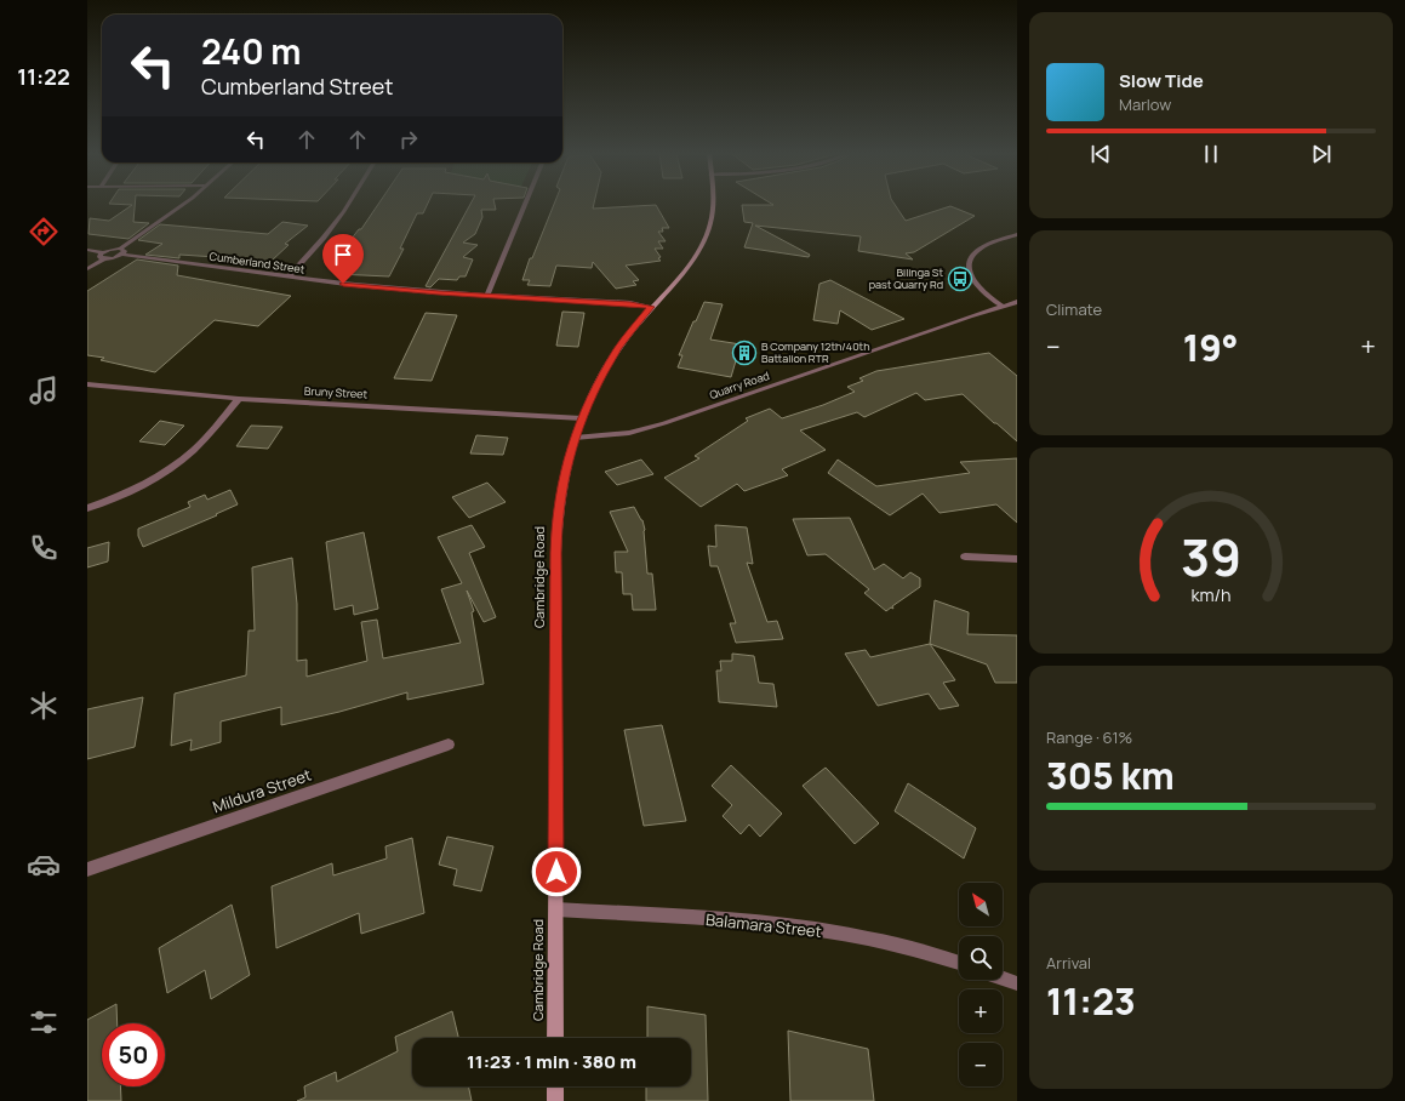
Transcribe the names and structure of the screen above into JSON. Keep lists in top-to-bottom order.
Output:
{
  "streets": {
    "main road": ["Cambridge Road"],
    "street": [
      "Cumberland Street",
      "Quarry Road",
      "Bruny Street",
      "Mildura Street",
      "Balamara Street"
    ]
  },
  "crossings": [
    ["Cumberland Street", "Cambridge Road"],
    ["Quarry Road", "Cambridge Road"],
    ["Bruny Street", "Cambridge Road"],
    ["Cambridge Road", "Balamara Street"]
  ],
  "places": {
    "bus stop": ["Bilinga St past Quarry Rd"],
    "building": ["B Company 12th/40th Battalion RTR"]
  },
  "north": "top left",
  "page": {
    "tabs": "11:22",
    "turn": ["240 m", "Cumberland Street"],
    "song": ["Slow Tide", "Marlow"],
    "tile": [
      "Climate",
      ["Range · 61%", "305 km"],
      ["Arrival", "11:23"]
    ],
    "heat": ["−", "19°", "+"],
    "map_buttons": ["+", "−"],
    "limit": "50",
    "trip": "11:23 · 1 min · 380 m",
    "gauge": ["39", "km/h"]
  }
}
